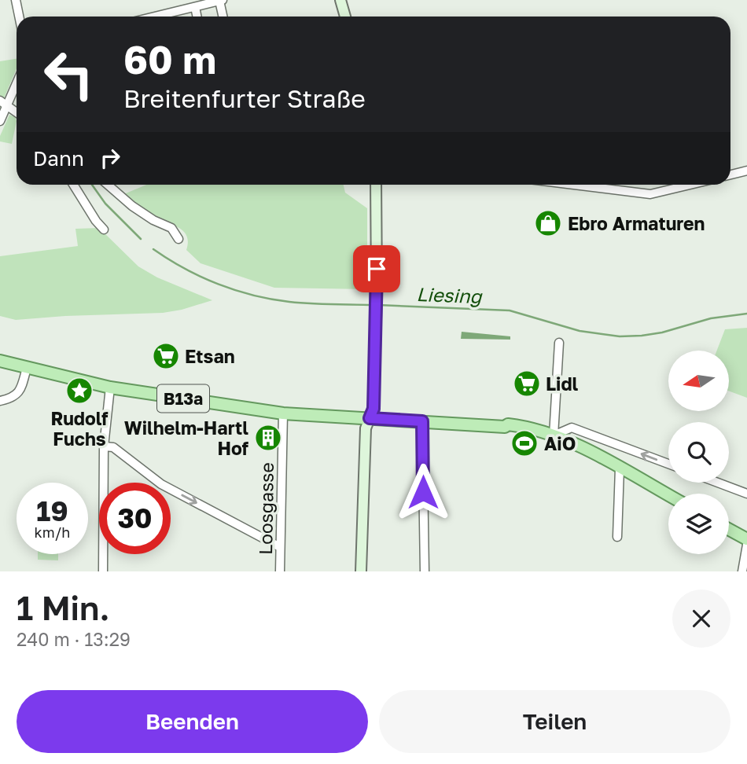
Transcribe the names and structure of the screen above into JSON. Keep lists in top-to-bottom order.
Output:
{
  "streets": {
    "main road": ["B13a"],
    "street": ["Loosgasse"]
  },
  "crossings": [
    ["B13a", "Loosgasse"]
  ],
  "water": ["Liesing"],
  "places": {
    "shop": ["Ebro Armaturen"],
    "supermarket": ["Etsan", "Lidl"],
    "place": ["Rudolf Fuchs"],
    "building": ["Wilhelm-Hartl Hof"],
    "sports": ["AiO"]
  },
  "north": "left",
  "page": {
    "turn": ["60 m", "Breitenfurter Straße"],
    "then": "Dann",
    "speed": "19 km/h",
    "limit": "30",
    "heading": ["1 Min.", "240 m · 13:29"],
    "buttons": ["Beenden", "Teilen"]
  }
}
